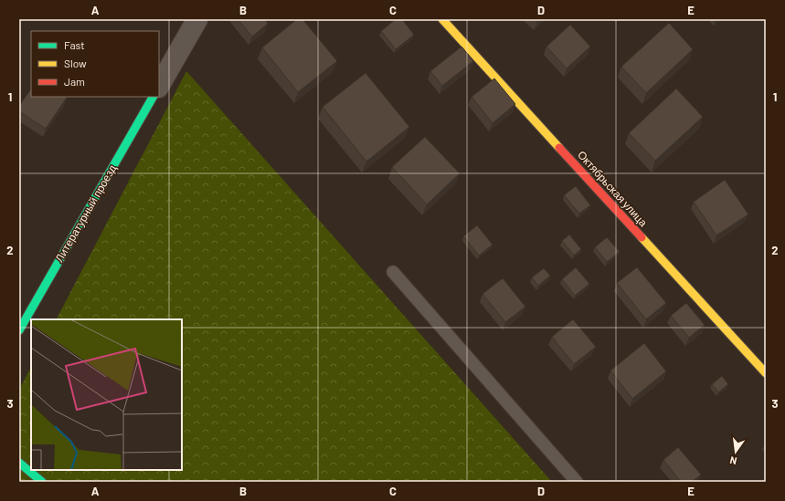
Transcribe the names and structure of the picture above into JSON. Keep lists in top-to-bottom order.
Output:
{
  "streets": {
    "street": ["Октябрьская улица", "Литературный проезд"]
  },
  "legend": ["Fast", "Slow", "Jam"],
  "north": "bottom",
  "grid": {
    "columns": [
      "A",
      "B",
      "C",
      "D",
      "E"
    ],
    "rows": ["1", "2", "3"]
  }
}
